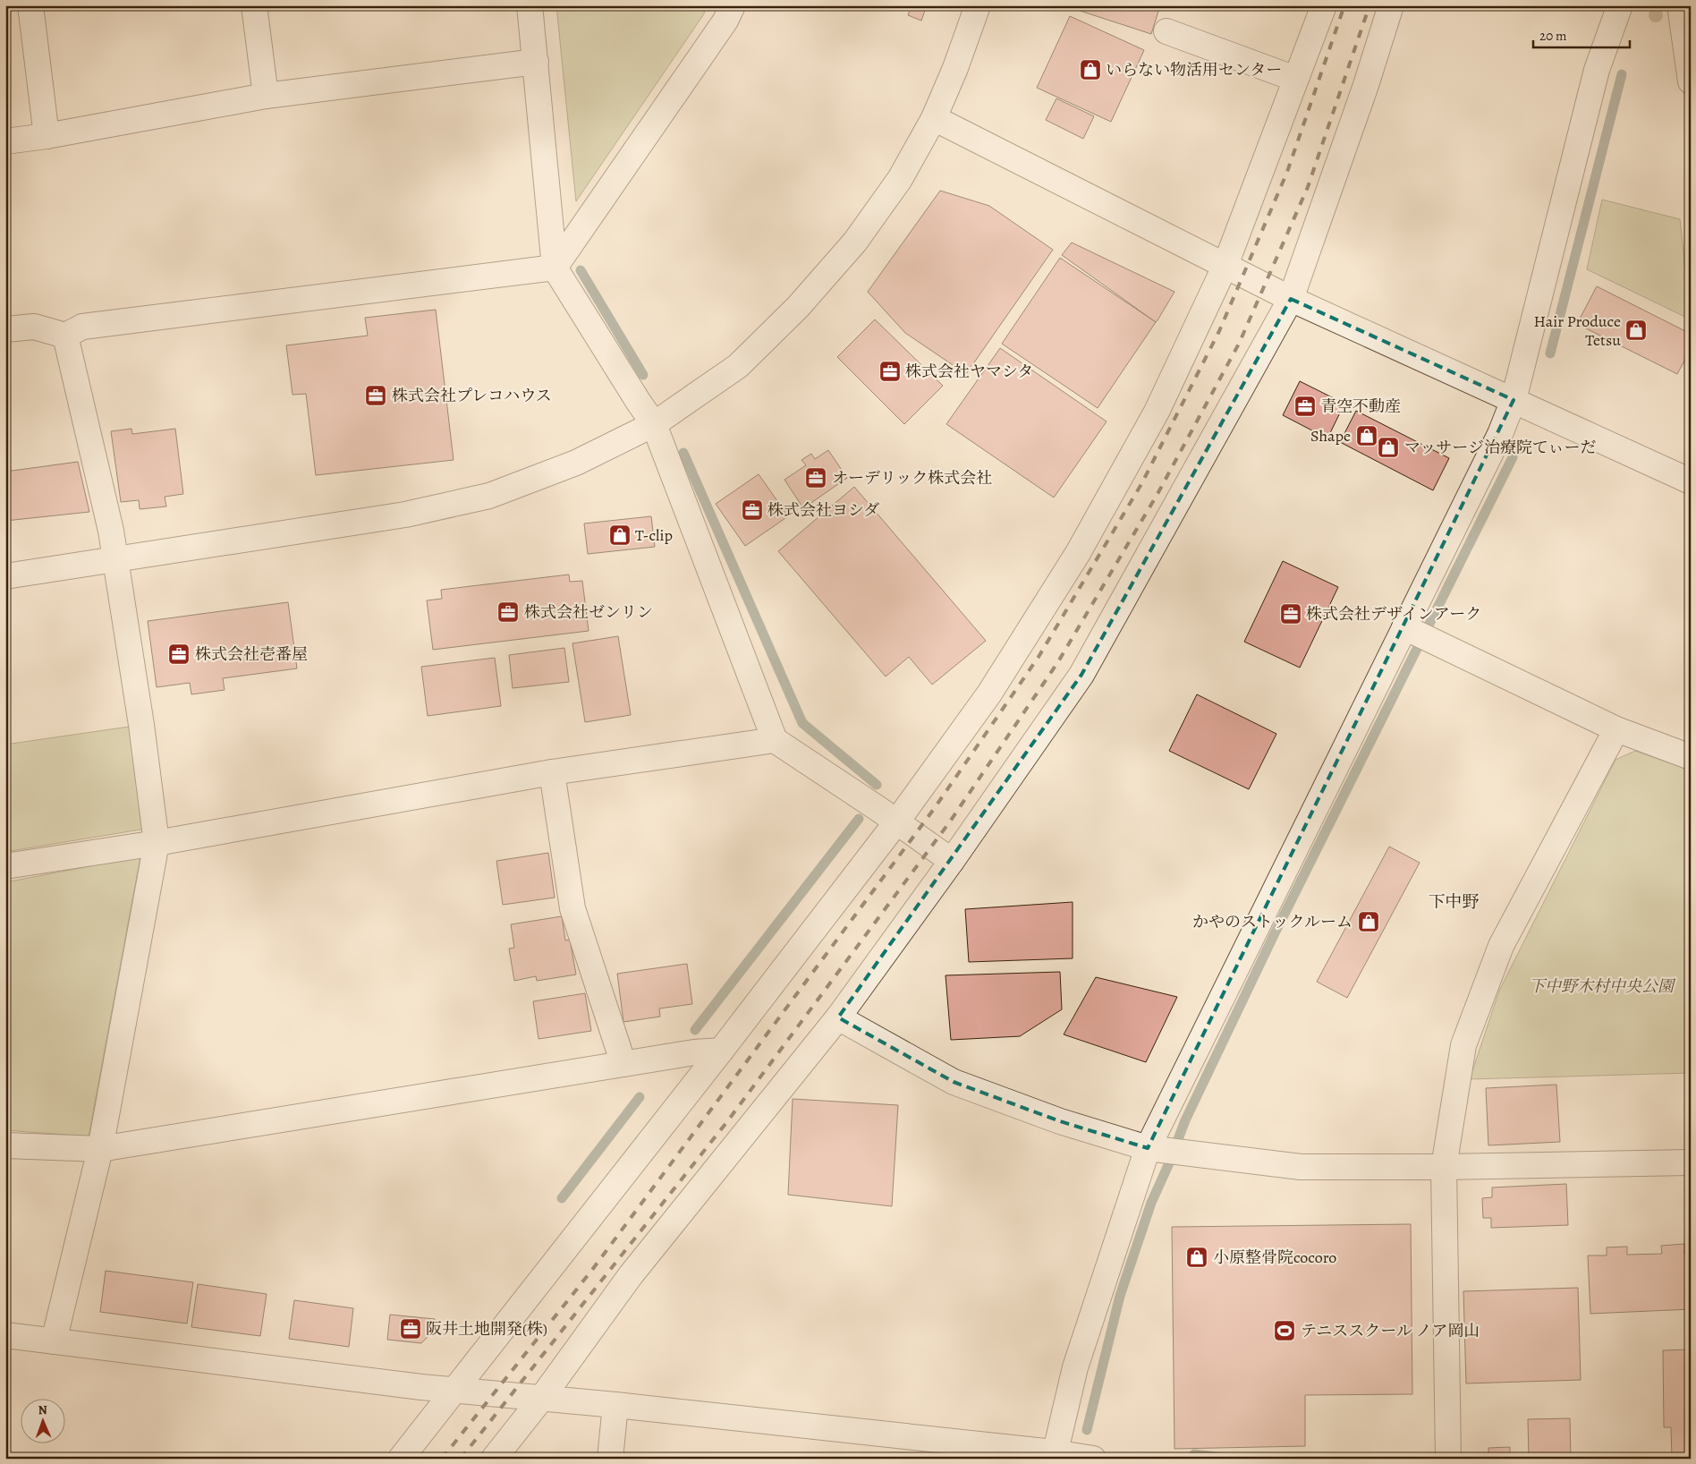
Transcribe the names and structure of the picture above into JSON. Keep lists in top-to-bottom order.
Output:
{
  "districts": ["下中野"],
  "parks": ["下中野木村中央公園"],
  "places": {
    "shop": [
      "いらない物活用センター",
      "Hair Produce Tetsu",
      "Shape",
      "マッサージ治療院てぃーだ",
      "T-clip",
      "かやのストックルーム",
      "小原整骨院cocoro"
    ],
    "office": [
      "株式会社ヤマシタ",
      "株式会社プレコハウス",
      "青空不動産",
      "オーデリック株式会社",
      "株式会社ヨシダ",
      "株式会社ゼンリン",
      "株式会社デザインアーク",
      "株式会社壱番屋",
      "阪井土地開発(株)"
    ],
    "sports": ["テニススクール ノア岡山"]
  },
  "scale_bar": "20 m",
  "north": "top"
}
